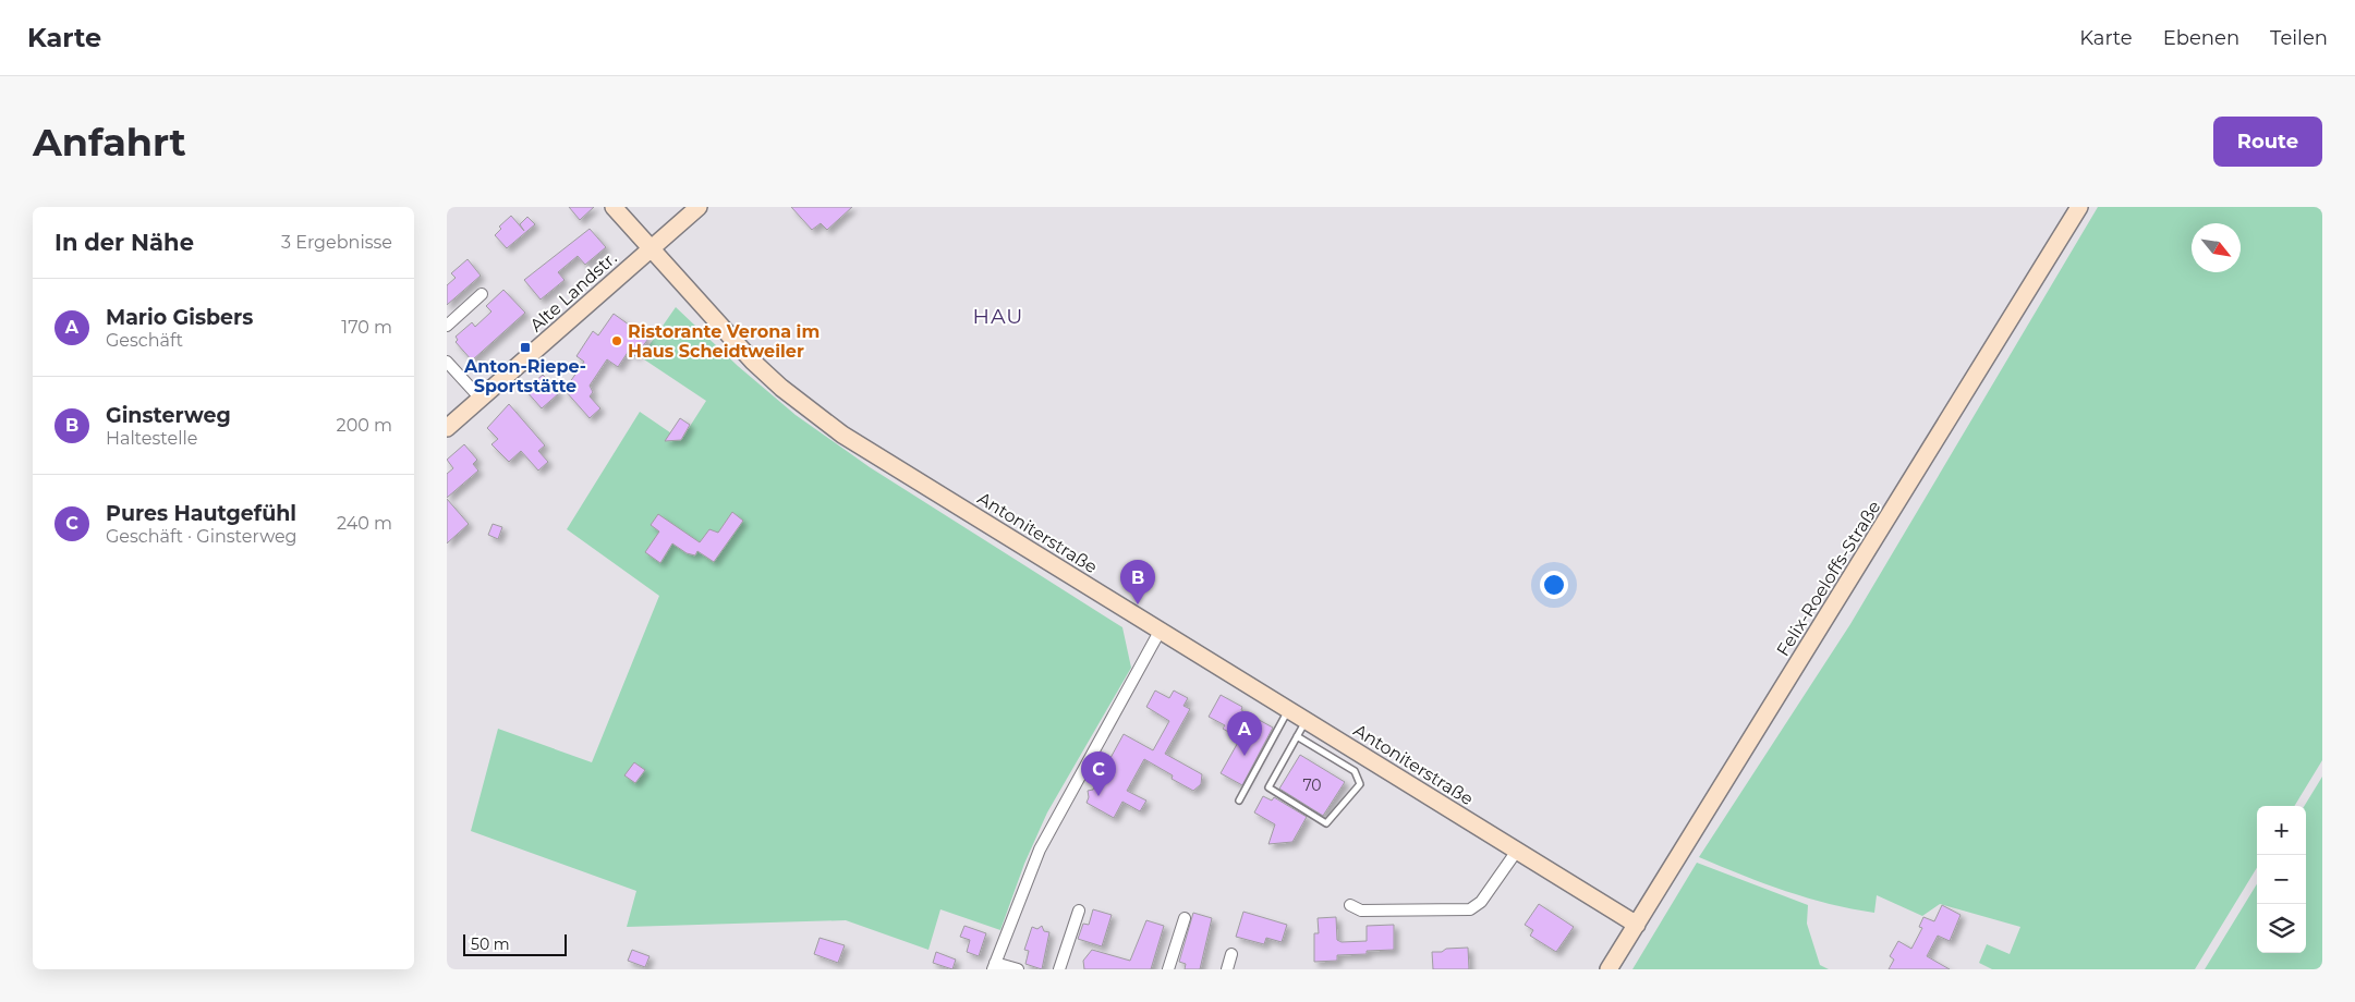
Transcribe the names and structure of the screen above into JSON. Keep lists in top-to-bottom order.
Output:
{
  "streets": {
    "street": ["Alte Landstr.", "Antoniterstraße", "Felix-Roeloffs-Straße"]
  },
  "crossings": [
    ["Alte Landstr.", "Antoniterstraße"],
    ["Antoniterstraße", "Felix-Roeloffs-Straße"]
  ],
  "districts": ["HAU"],
  "places": {
    "other": ["Ristorante Verona im Haus Scheidtweiler"],
    "transit": ["Anton-Riepe- Sportstätte"]
  },
  "house_numbers": ["70"],
  "scale_bar": "50 m",
  "north": "bottom right",
  "page": {
    "header": "Karte",
    "nav": ["Karte", "Ebenen", "Teilen"],
    "buttons": "Route",
    "title": "Anfahrt",
    "heading": ["In der Nähe", "3 Ergebnisse"],
    "list": [
      {
        "mark": "A",
        "name": "Mario Gisbers",
        "note": "Geschäft",
        "value": "170 m"
      },
      {
        "mark": "B",
        "name": "Ginsterweg",
        "note": "Haltestelle",
        "value": "200 m"
      },
      {
        "mark": "C",
        "name": "Pures Hautgefühl",
        "note": "Geschäft · Ginsterweg",
        "value": "240 m"
      }
    ],
    "pins": ["B", "A", "C"],
    "map_buttons": ["+", "−"],
    "scale": "50 m"
  }
}
